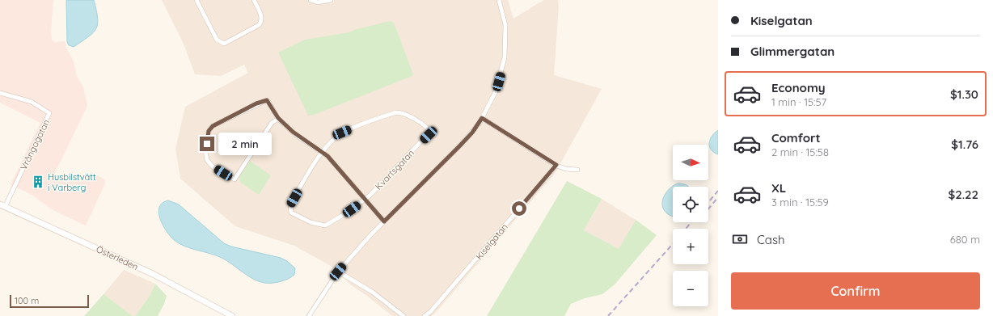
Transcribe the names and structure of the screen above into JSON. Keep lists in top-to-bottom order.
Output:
{
  "streets": {
    "main road": ["Österleden"],
    "street": ["Vrångagatan", "Kvartsgatan", "Kiselgatan"]
  },
  "crossings": [
    ["Vrångagatan", "Österleden"]
  ],
  "places": {
    "building": ["Husbilstvätt i Varberg"]
  },
  "scale_bar": "100 m",
  "north": "right",
  "page": {
    "banner": ["Kiselgatan", "Glimmergatan"],
    "list": [
      {
        "name": "Economy",
        "note": "1 min · 15:57",
        "value": "$1.30"
      },
      {
        "name": "Comfort",
        "note": "2 min · 15:58",
        "value": "$1.76"
      },
      {
        "name": "XL",
        "note": "3 min · 15:59",
        "value": "$2.22"
      }
    ],
    "bubble": "2 min",
    "map_buttons": ["+", "−"],
    "pay": ["Cash", "680 m"],
    "buttons": "Confirm",
    "scale": "100 m"
  }
}
